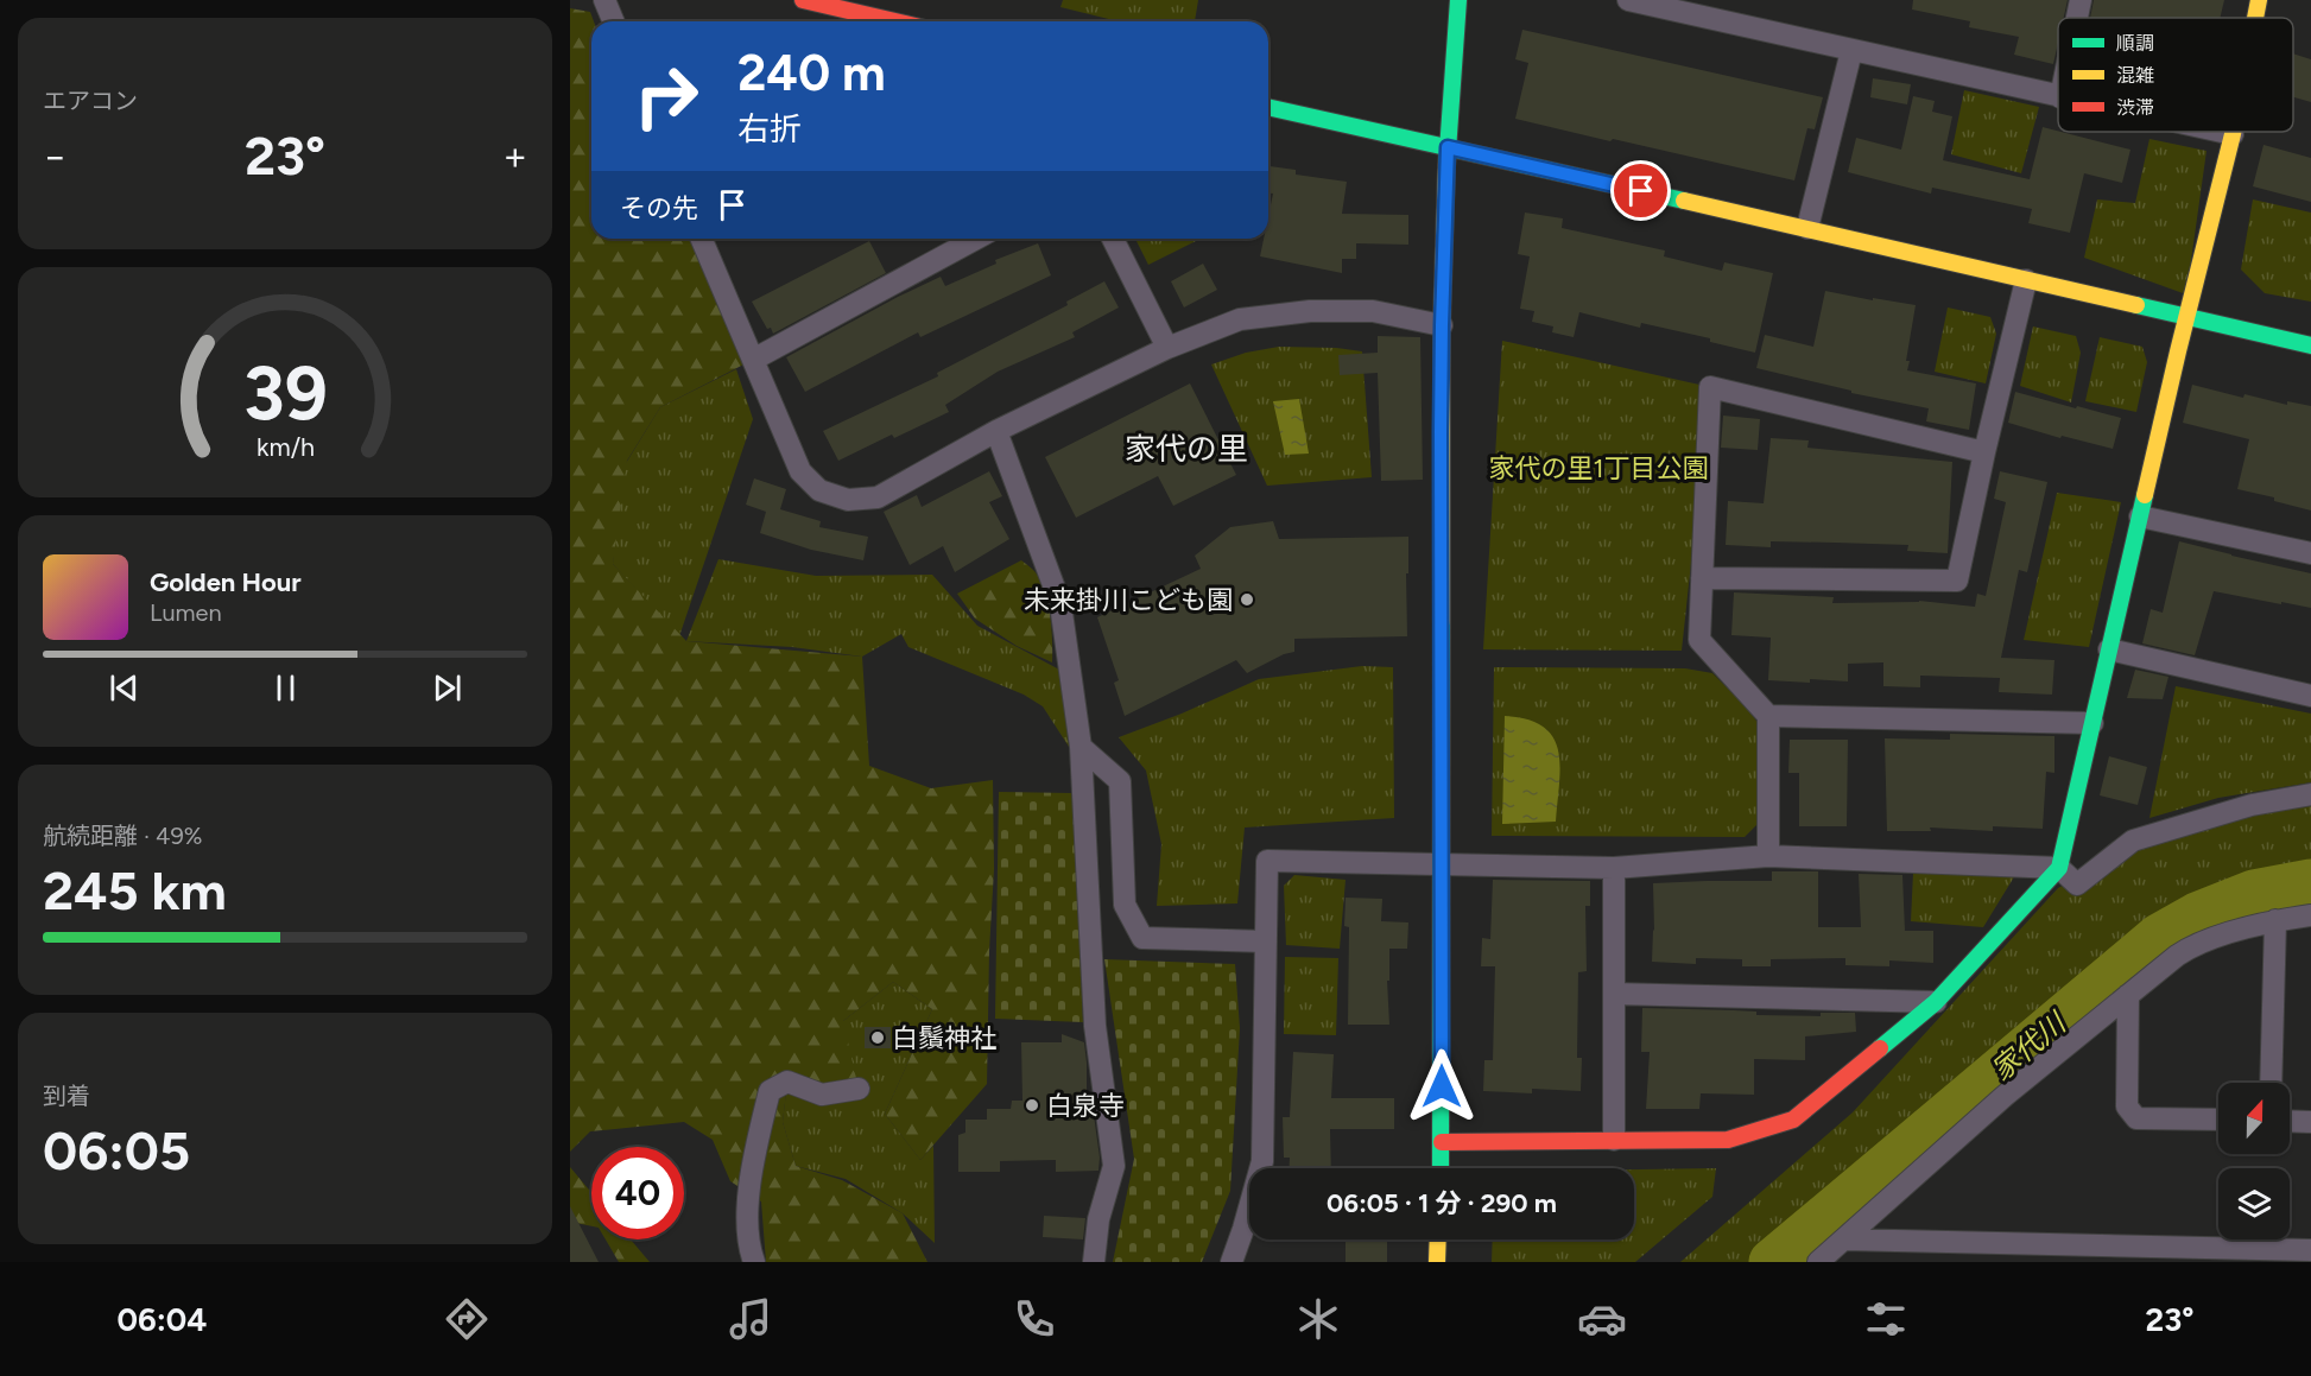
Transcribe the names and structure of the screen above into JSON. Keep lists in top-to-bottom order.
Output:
{
  "districts": ["家代の里"],
  "water": ["家代川"],
  "parks": ["家代の里1丁目公園"],
  "places": ["未来掛川こども園", "白鬚神社", "白泉寺"],
  "legend": ["順調", "混雑", "渋滞"],
  "north": "top",
  "page": {
    "tile": [
      "エアコン",
      ["航続距離 · 49%", "245 km"],
      ["到着", "06:05"]
    ],
    "turn": ["240 m", "右折"],
    "heat": ["−", "23°", "+"],
    "then": "その先",
    "song": ["Golden Hour", "Lumen"],
    "limit": "40",
    "trip": "06:05 · 1 分 · 290 m",
    "tabs": ["06:04", "23°"],
    "gauge": ["39", "km/h"]
  }
}
